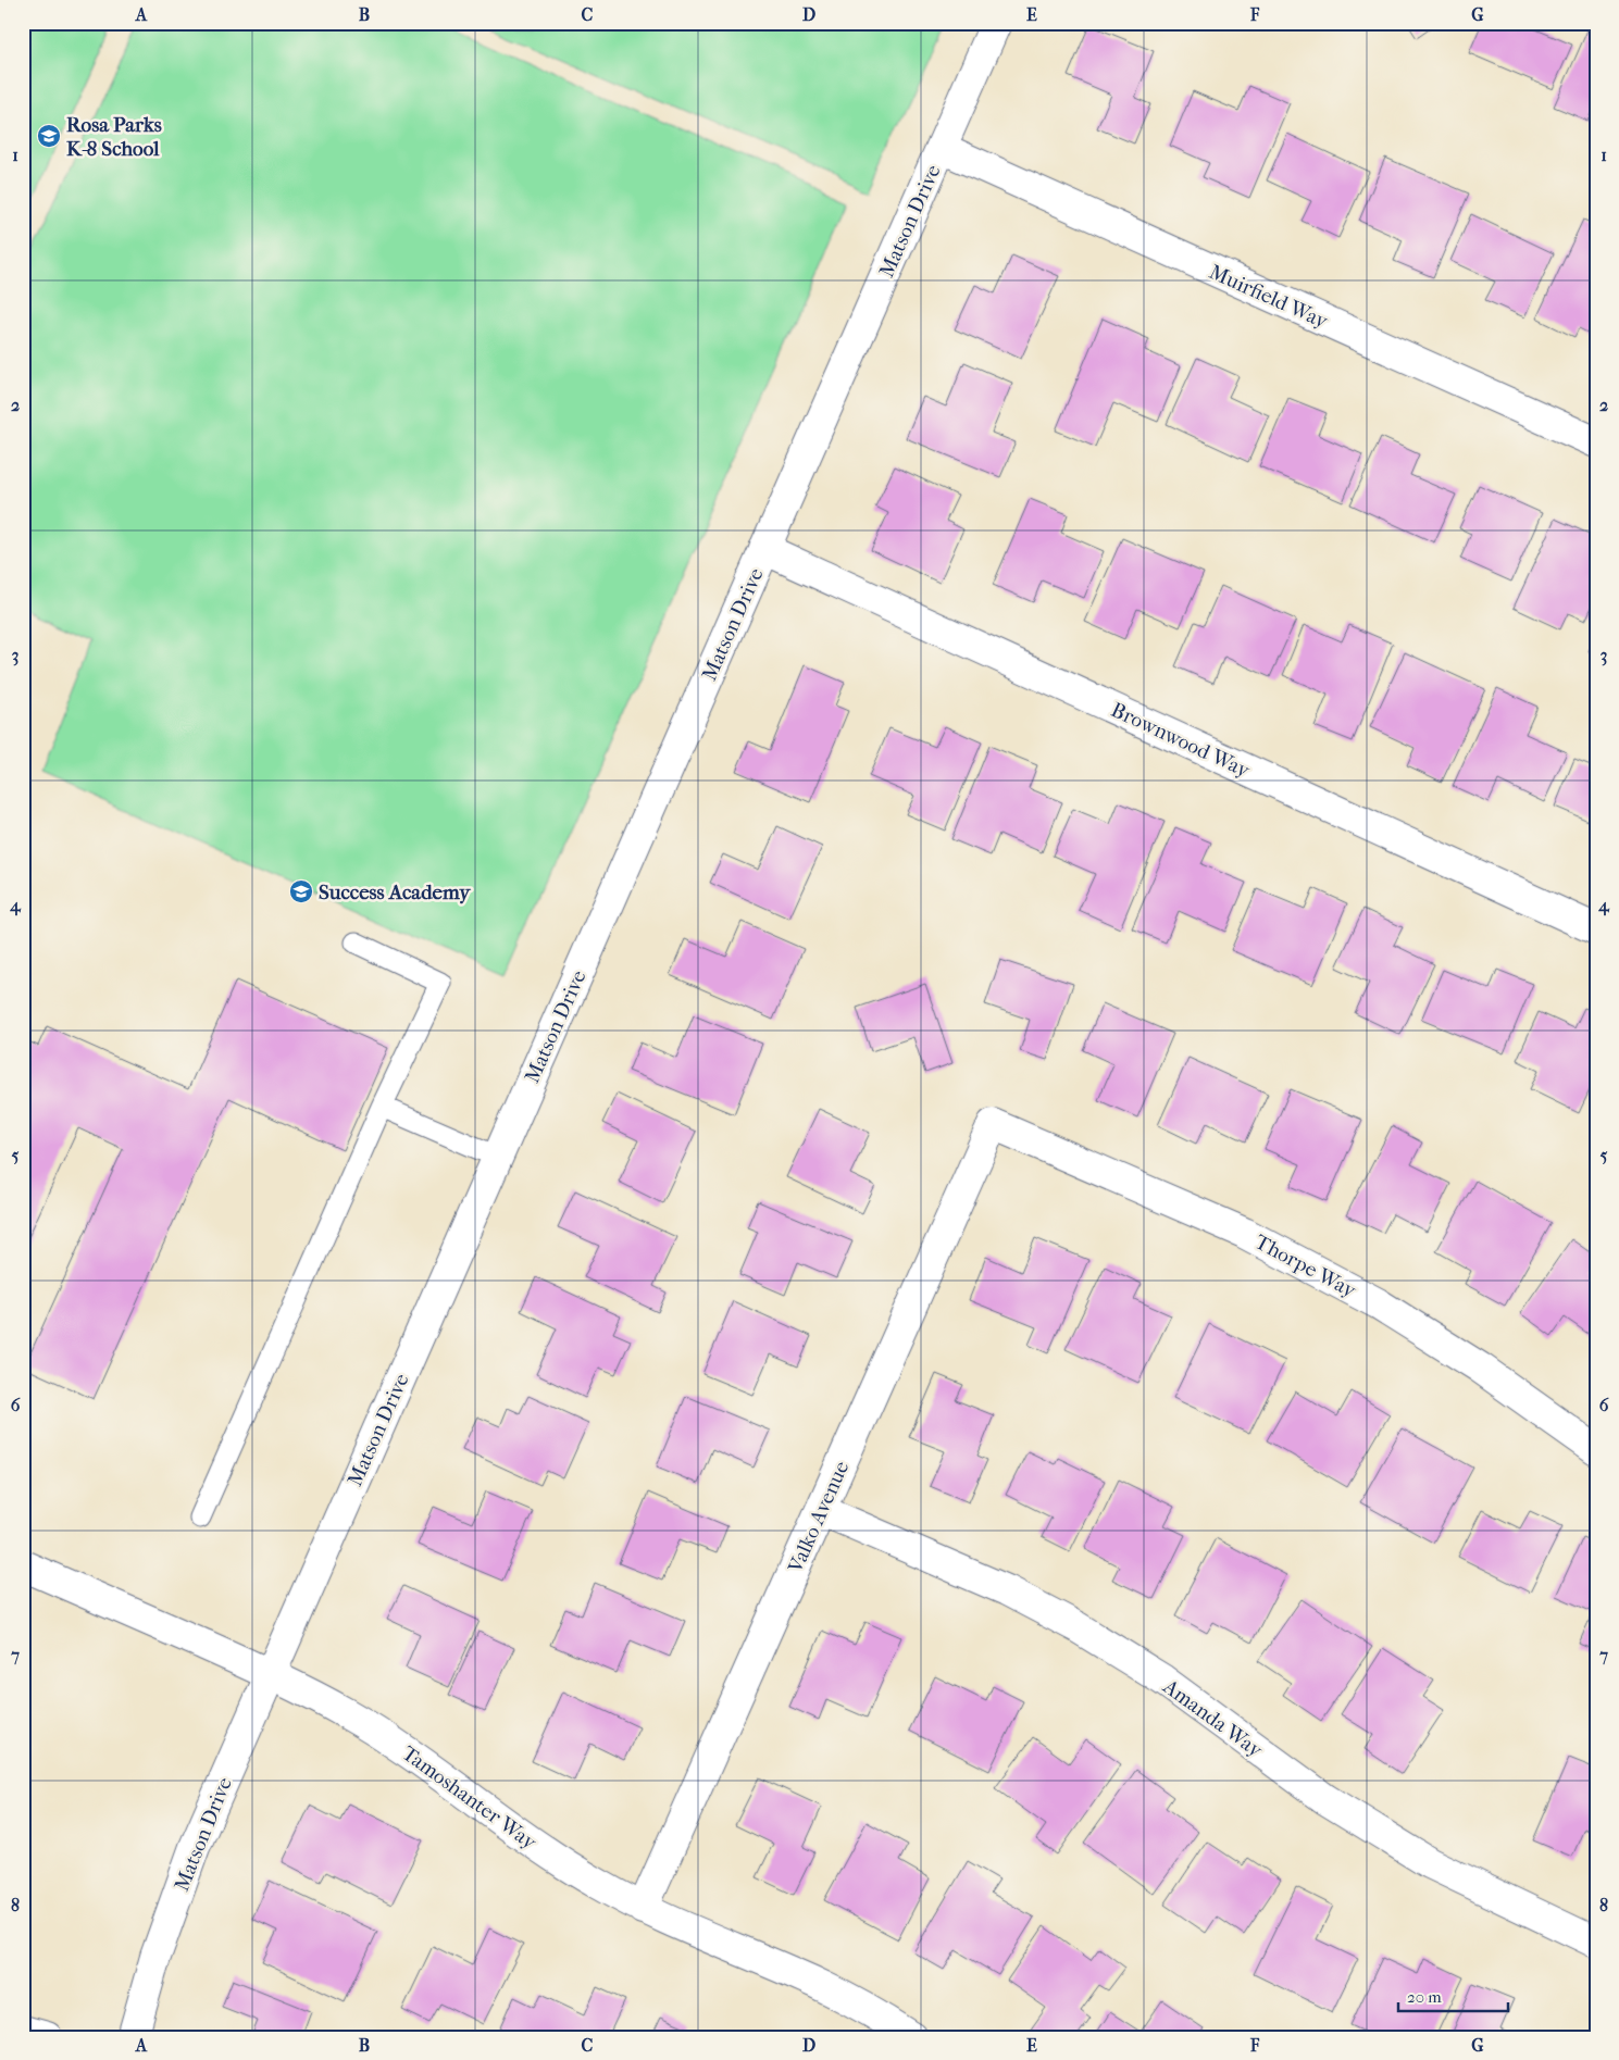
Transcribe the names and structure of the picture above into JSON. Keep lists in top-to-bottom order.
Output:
{
  "streets": {
    "street": [
      "Matson Drive",
      "Muirfield Way",
      "Brownwood Way",
      "Thorpe Way",
      "Valko Avenue",
      "Amanda Way",
      "Tamoshanter Way"
    ]
  },
  "crossings": [
    ["Matson Drive", "Muirfield Way"],
    ["Matson Drive", "Brownwood Way"],
    ["Matson Drive", "Tamoshanter Way"],
    ["Thorpe Way", "Valko Avenue"],
    ["Valko Avenue", "Amanda Way"],
    ["Valko Avenue", "Tamoshanter Way"]
  ],
  "places": {
    "school or university": ["Rosa Parks K-8 School", "Success Academy"]
  },
  "scale_bar": "20 m",
  "grid": {
    "columns": [
      "A",
      "B",
      "C",
      "D",
      "E",
      "F",
      "G"
    ],
    "rows": [
      "1",
      "2",
      "3",
      "4",
      "5",
      "6",
      "7",
      "8"
    ]
  }
}
